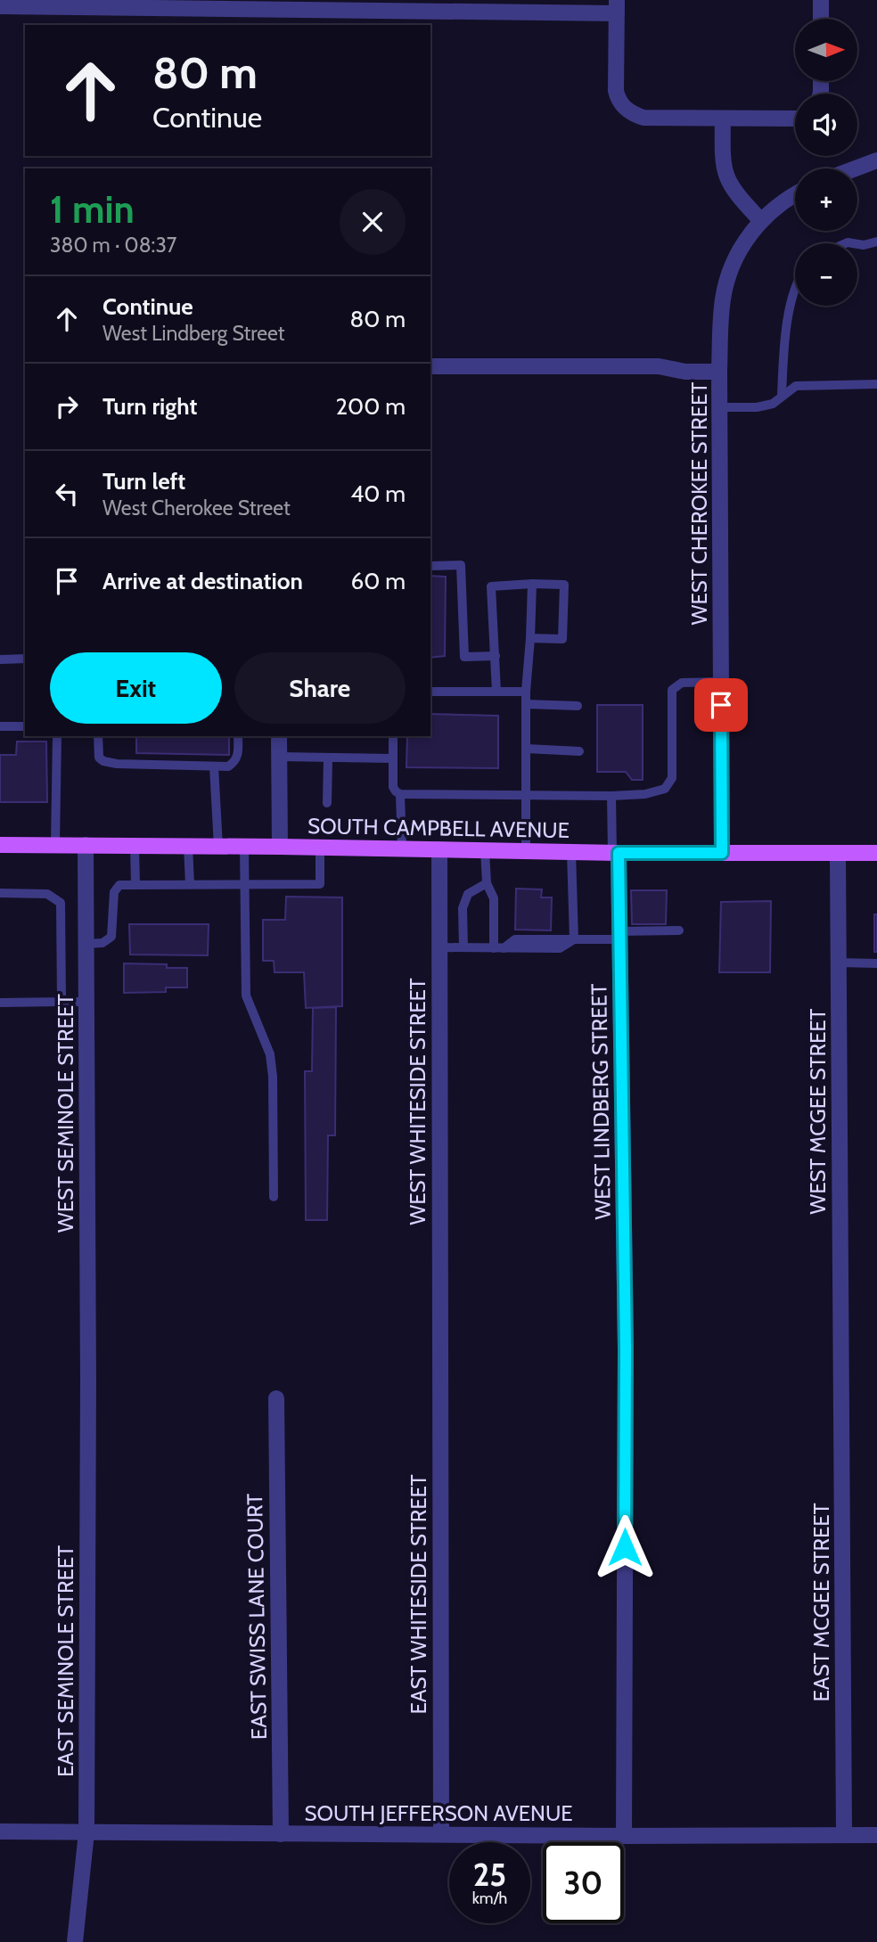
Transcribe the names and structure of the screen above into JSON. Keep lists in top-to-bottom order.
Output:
{
  "streets": {
    "main road": ["SOUTH CAMPBELL AVENUE"],
    "street": [
      "WEST CHEROKEE STREET",
      "WEST WHITESIDE STREET",
      "WEST LINDBERG STREET",
      "WEST MCGEE STREET",
      "WEST SEMINOLE STREET",
      "EAST WHITESIDE STREET",
      "EAST MCGEE STREET",
      "EAST SWISS LANE COURT",
      "EAST SEMINOLE STREET",
      "SOUTH JEFFERSON AVENUE"
    ]
  },
  "crossings": [
    ["WEST CHEROKEE STREET", "SOUTH CAMPBELL AVENUE"],
    ["SOUTH CAMPBELL AVENUE", "WEST WHITESIDE STREET"],
    ["SOUTH CAMPBELL AVENUE", "WEST LINDBERG STREET"],
    ["SOUTH CAMPBELL AVENUE", "WEST MCGEE STREET"],
    ["SOUTH CAMPBELL AVENUE", "WEST SEMINOLE STREET"],
    ["WEST WHITESIDE STREET", "EAST WHITESIDE STREET"],
    ["WEST LINDBERG STREET", "SOUTH JEFFERSON AVENUE"],
    ["WEST MCGEE STREET", "EAST MCGEE STREET"],
    ["WEST SEMINOLE STREET", "EAST SEMINOLE STREET"],
    ["EAST WHITESIDE STREET", "SOUTH JEFFERSON AVENUE"],
    ["EAST MCGEE STREET", "SOUTH JEFFERSON AVENUE"],
    ["EAST SWISS LANE COURT", "SOUTH JEFFERSON AVENUE"],
    ["EAST SEMINOLE STREET", "SOUTH JEFFERSON AVENUE"]
  ],
  "north": "right",
  "page": {
    "map_buttons": ["+", "−"],
    "turn": ["80 m", "Continue"],
    "heading": ["1 min", "380 m · 08:37"],
    "list": [
      {
        "name": "Continue",
        "note": "West Lindberg Street",
        "value": "80 m"
      },
      {
        "name": "Turn right",
        "value": "200 m"
      },
      {
        "name": "Turn left",
        "note": "West Cherokee Street",
        "value": "40 m"
      },
      {
        "name": "Arrive at destination",
        "value": "60 m"
      }
    ],
    "buttons": ["Exit", "Share"],
    "speed": "25 km/h",
    "limit": "30"
  }
}
